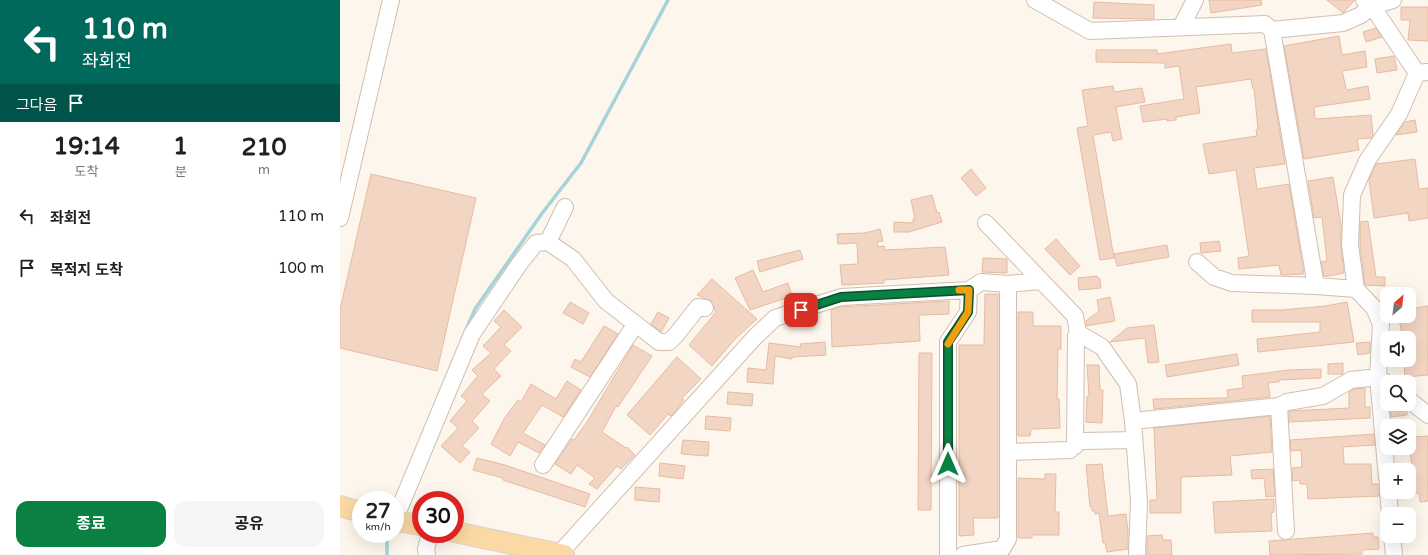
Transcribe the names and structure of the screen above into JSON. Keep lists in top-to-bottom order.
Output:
{
  "north": "top right",
  "page": {
    "turn": ["110 m", "좌회전"],
    "then": "그다음",
    "eta": [
      "19:14",
      "도착",
      "1",
      "분",
      "210",
      "m"
    ],
    "list": [
      {
        "name": "좌회전",
        "value": "110 m"
      },
      {
        "name": "목적지 도착",
        "value": "100 m"
      }
    ],
    "map_buttons": ["+", "−"],
    "speed": "27 km/h",
    "limit": "30",
    "buttons": ["종료", "공유"]
  }
}
